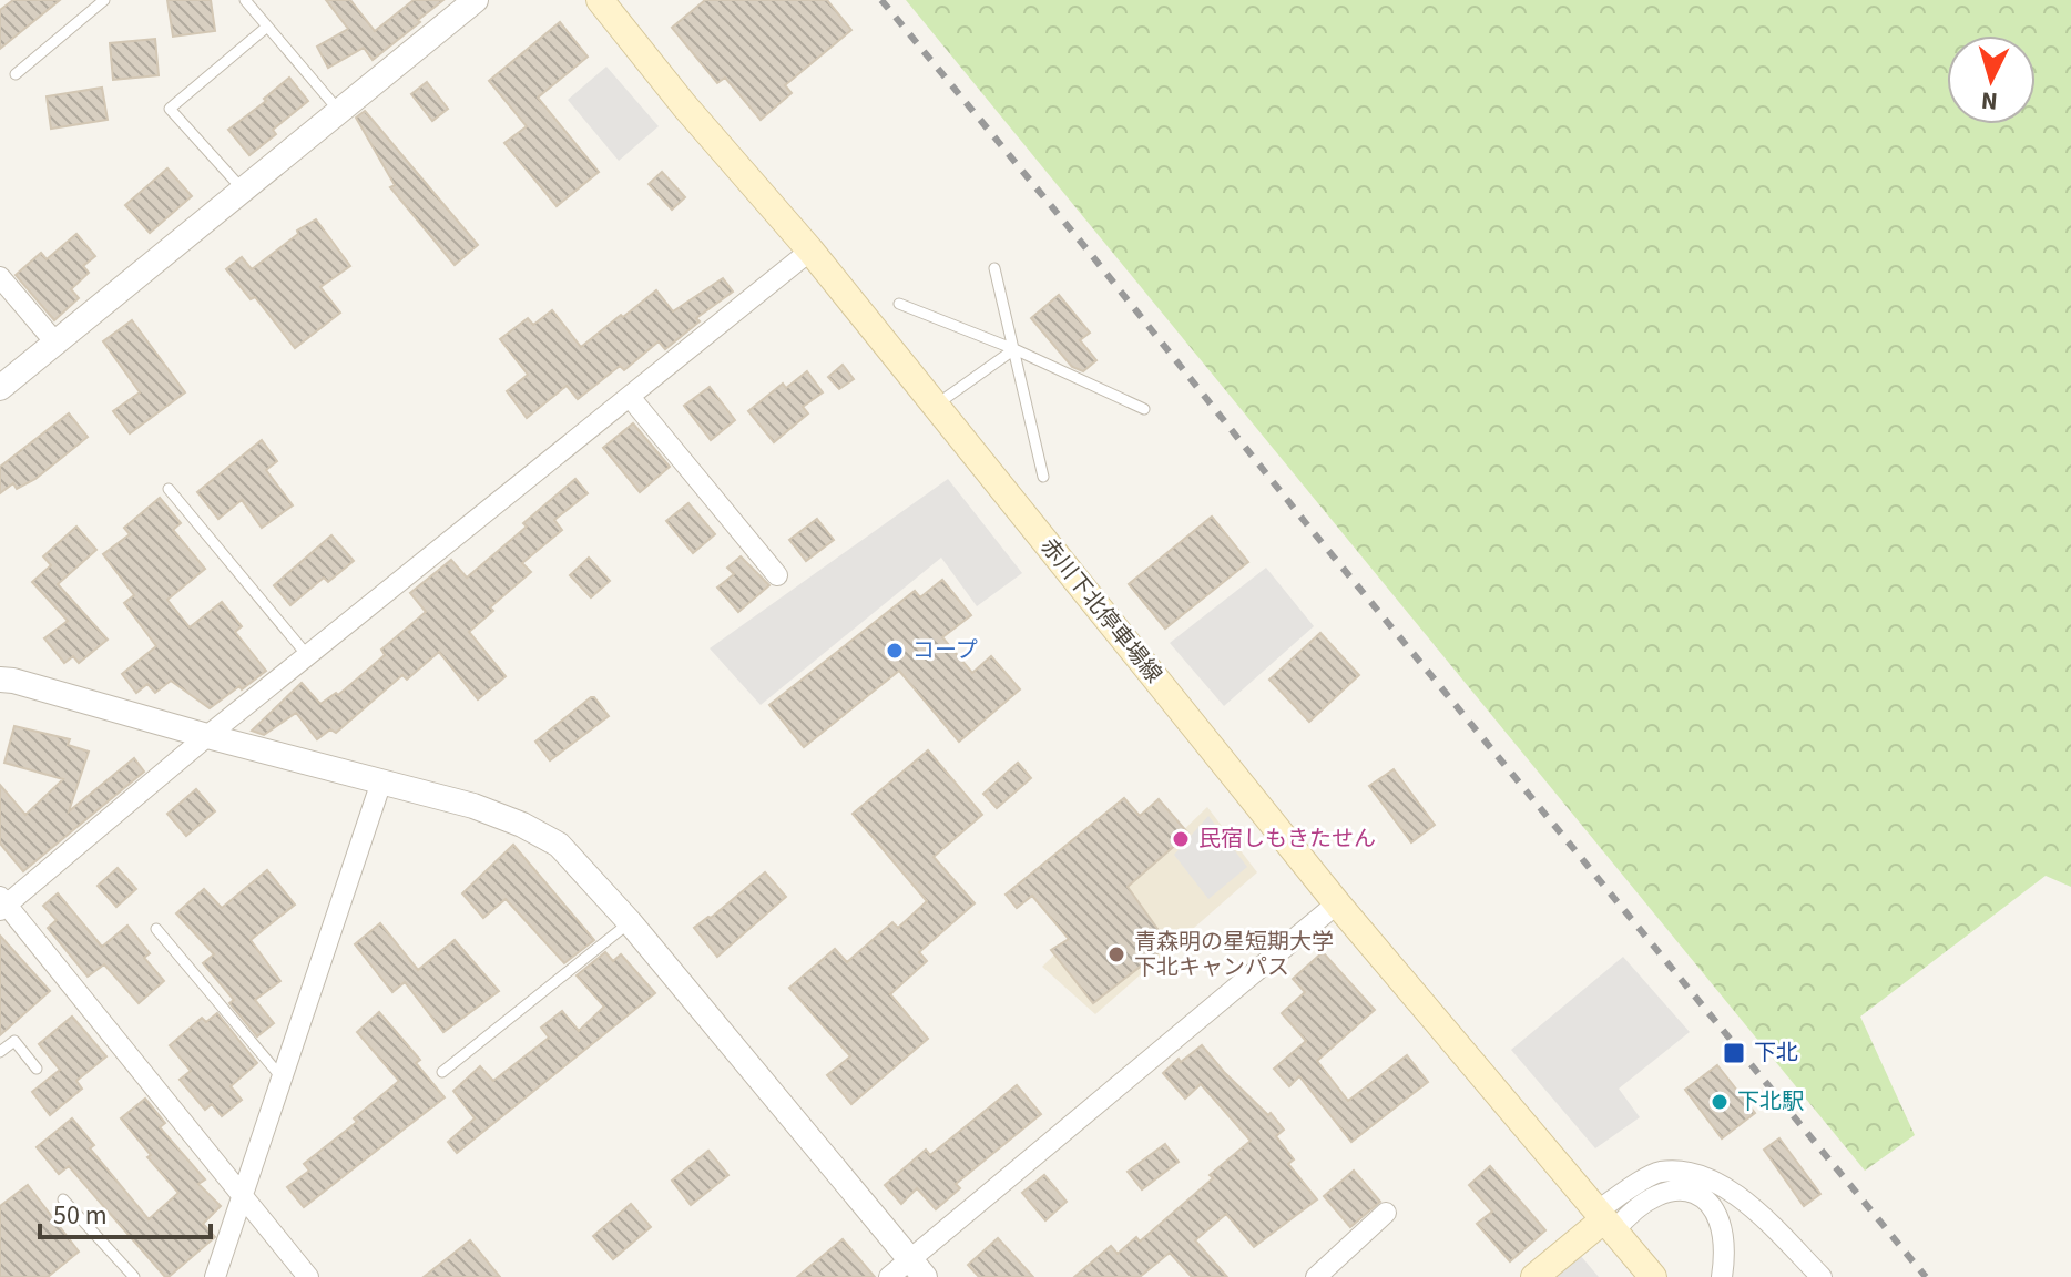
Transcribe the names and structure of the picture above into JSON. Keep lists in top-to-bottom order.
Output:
{
  "streets": {
    "main road": ["赤川下北停車場線"]
  },
  "places": {
    "other": [
      "コープ",
      "民宿しもきたせん",
      "青森明の星短期大学 下北キャンパス",
      "下北駅"
    ],
    "transit": ["下北"]
  },
  "scale_bar": "50 m",
  "north": "bottom"
}
